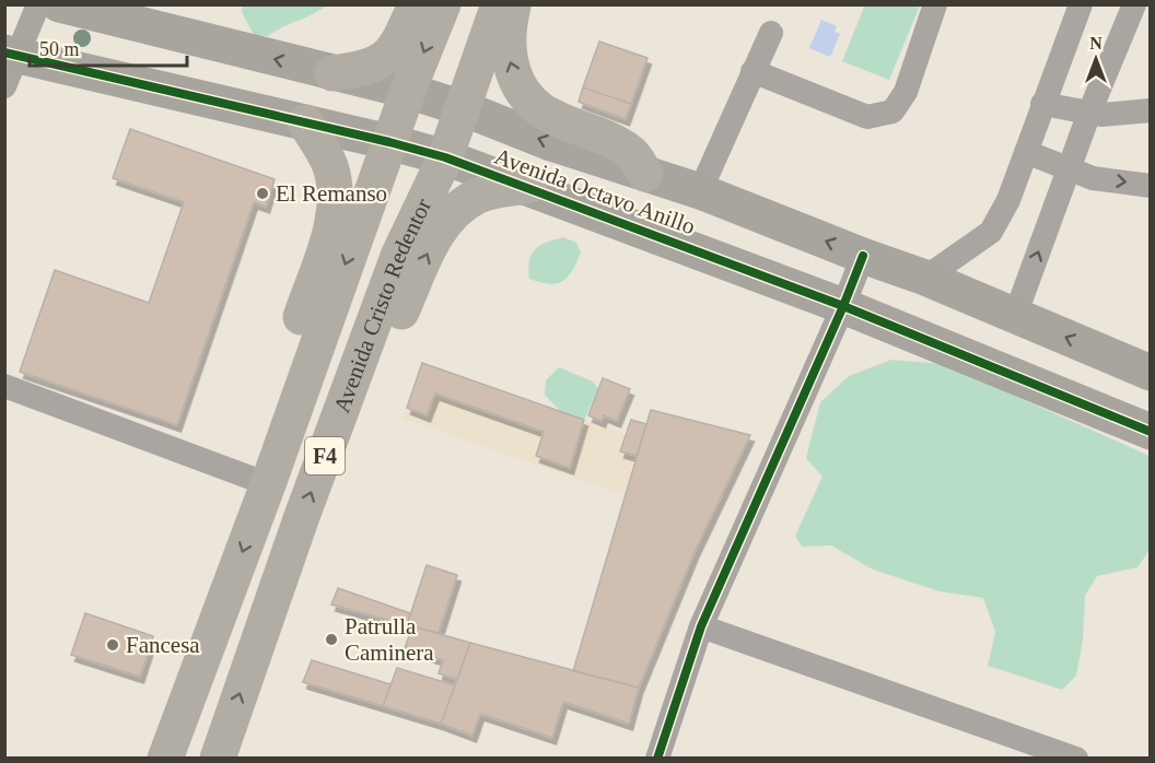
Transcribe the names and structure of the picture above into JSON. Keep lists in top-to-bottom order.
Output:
{
  "streets": {
    "highway": ["Avenida Cristo Redentor", "F4"],
    "street": ["Avenida Octavo Anillo"]
  },
  "crossings": [
    ["Avenida Octavo Anillo", "Avenida Cristo Redentor"],
    ["Avenida Octavo Anillo", "F4"]
  ],
  "places": ["El Remanso", "Patrulla Caminera", "Fancesa"],
  "scale_bar": "50 m",
  "north": "top"
}
